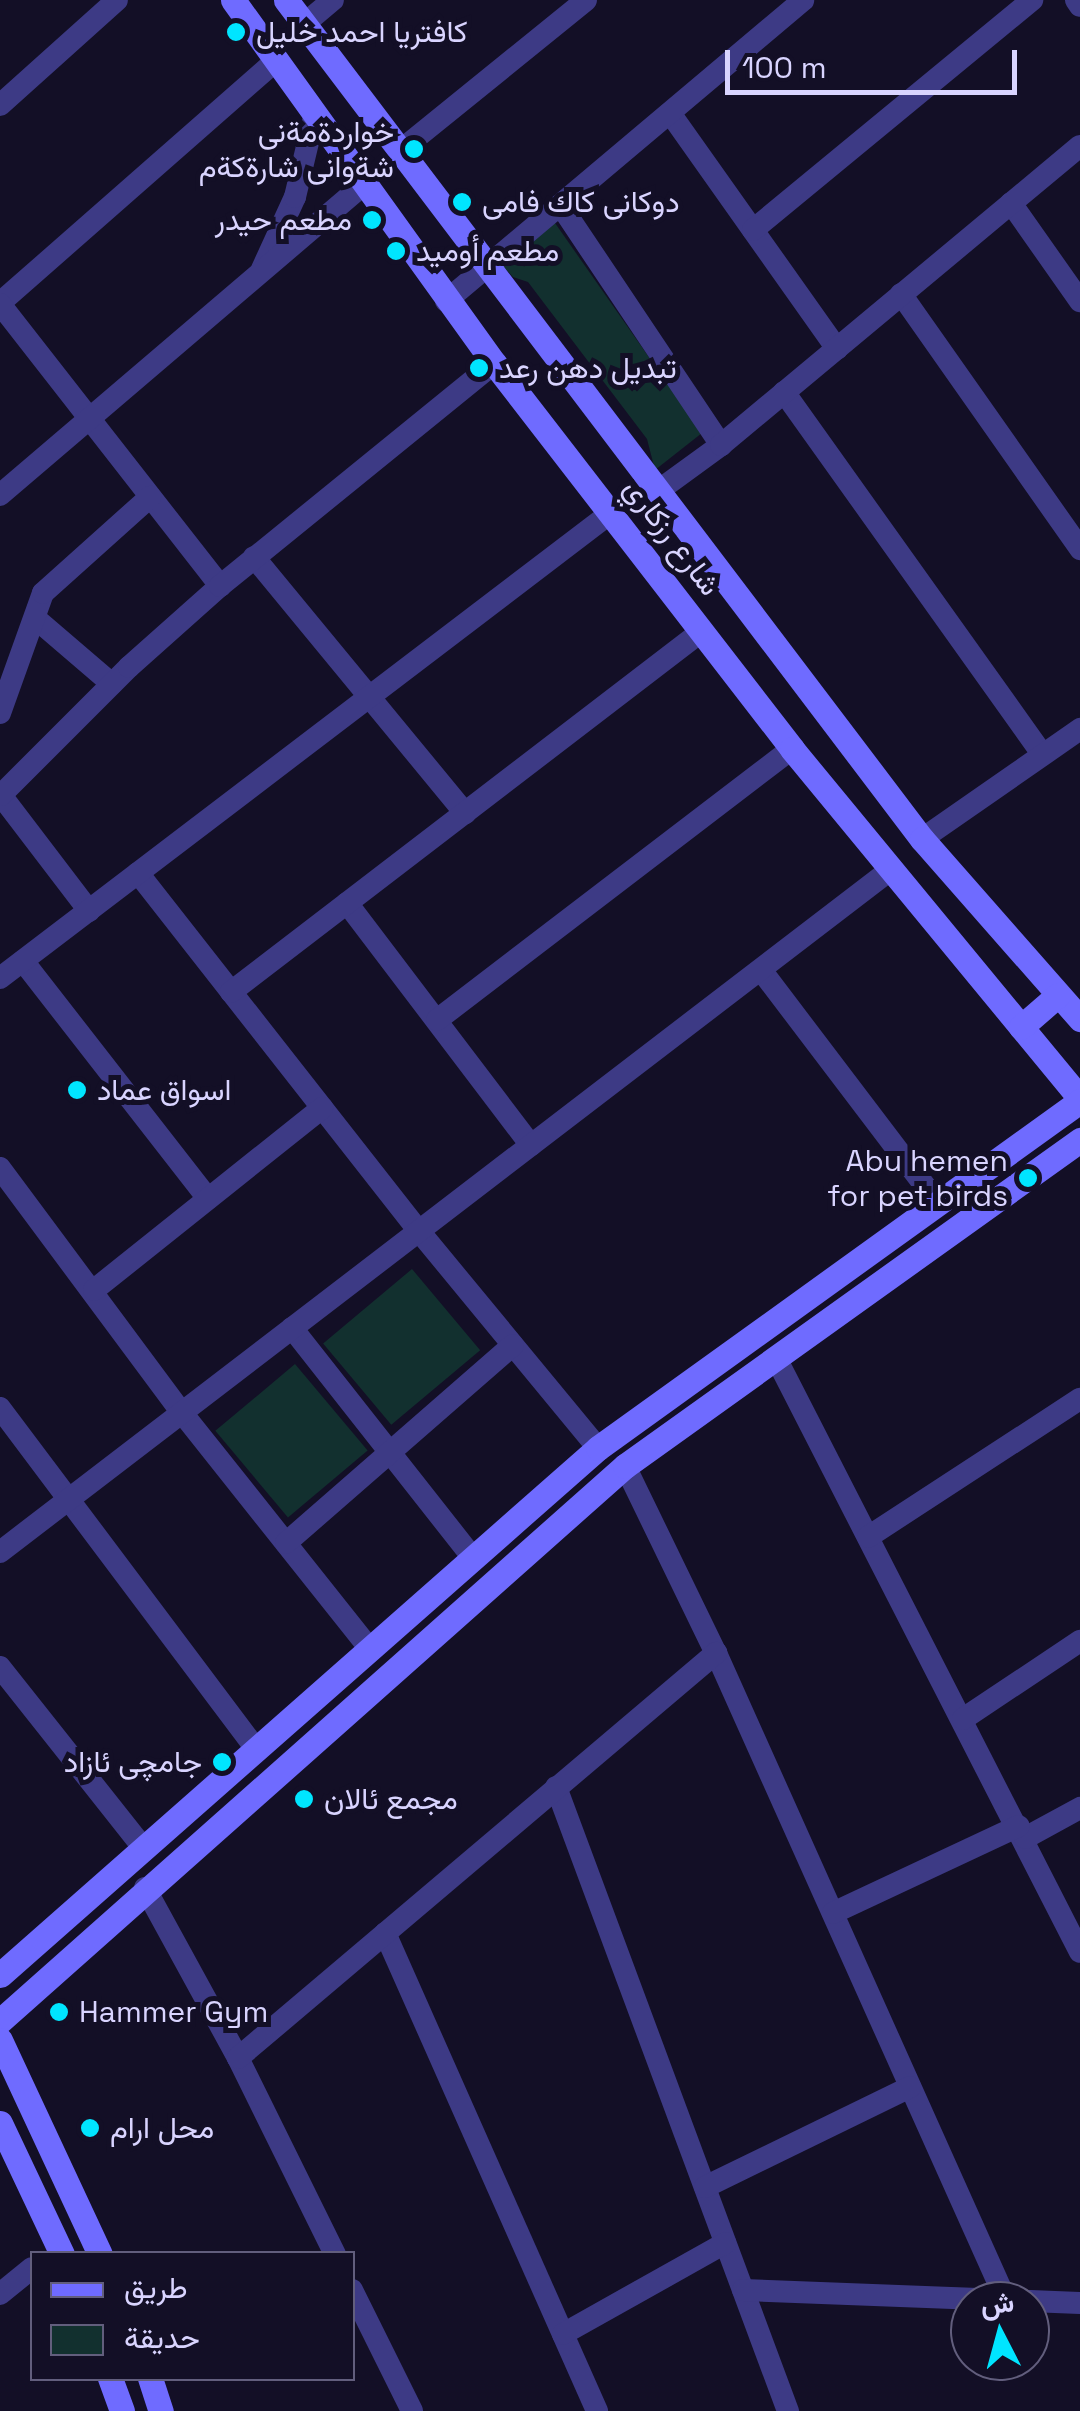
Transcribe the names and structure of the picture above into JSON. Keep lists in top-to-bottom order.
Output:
{
  "streets": {
    "street": ["شارع رزكاري"]
  },
  "places": [
    "كافتريا احمد خليل",
    "خواردةمةنى شةوانى شارةكةم",
    "دوكانى كاك فامى",
    "مطعم حيدر",
    "مطعم أوميد",
    "تبديل دهن رعد",
    "اسواق عماد",
    "Abu hemen for pet birds",
    "جامچی ئازاد",
    "مجمع ئالان",
    "Hammer Gym",
    "محل ارام"
  ],
  "legend": ["طريق", "حديقة"],
  "scale_bar": "100 m",
  "north": "top"
}
